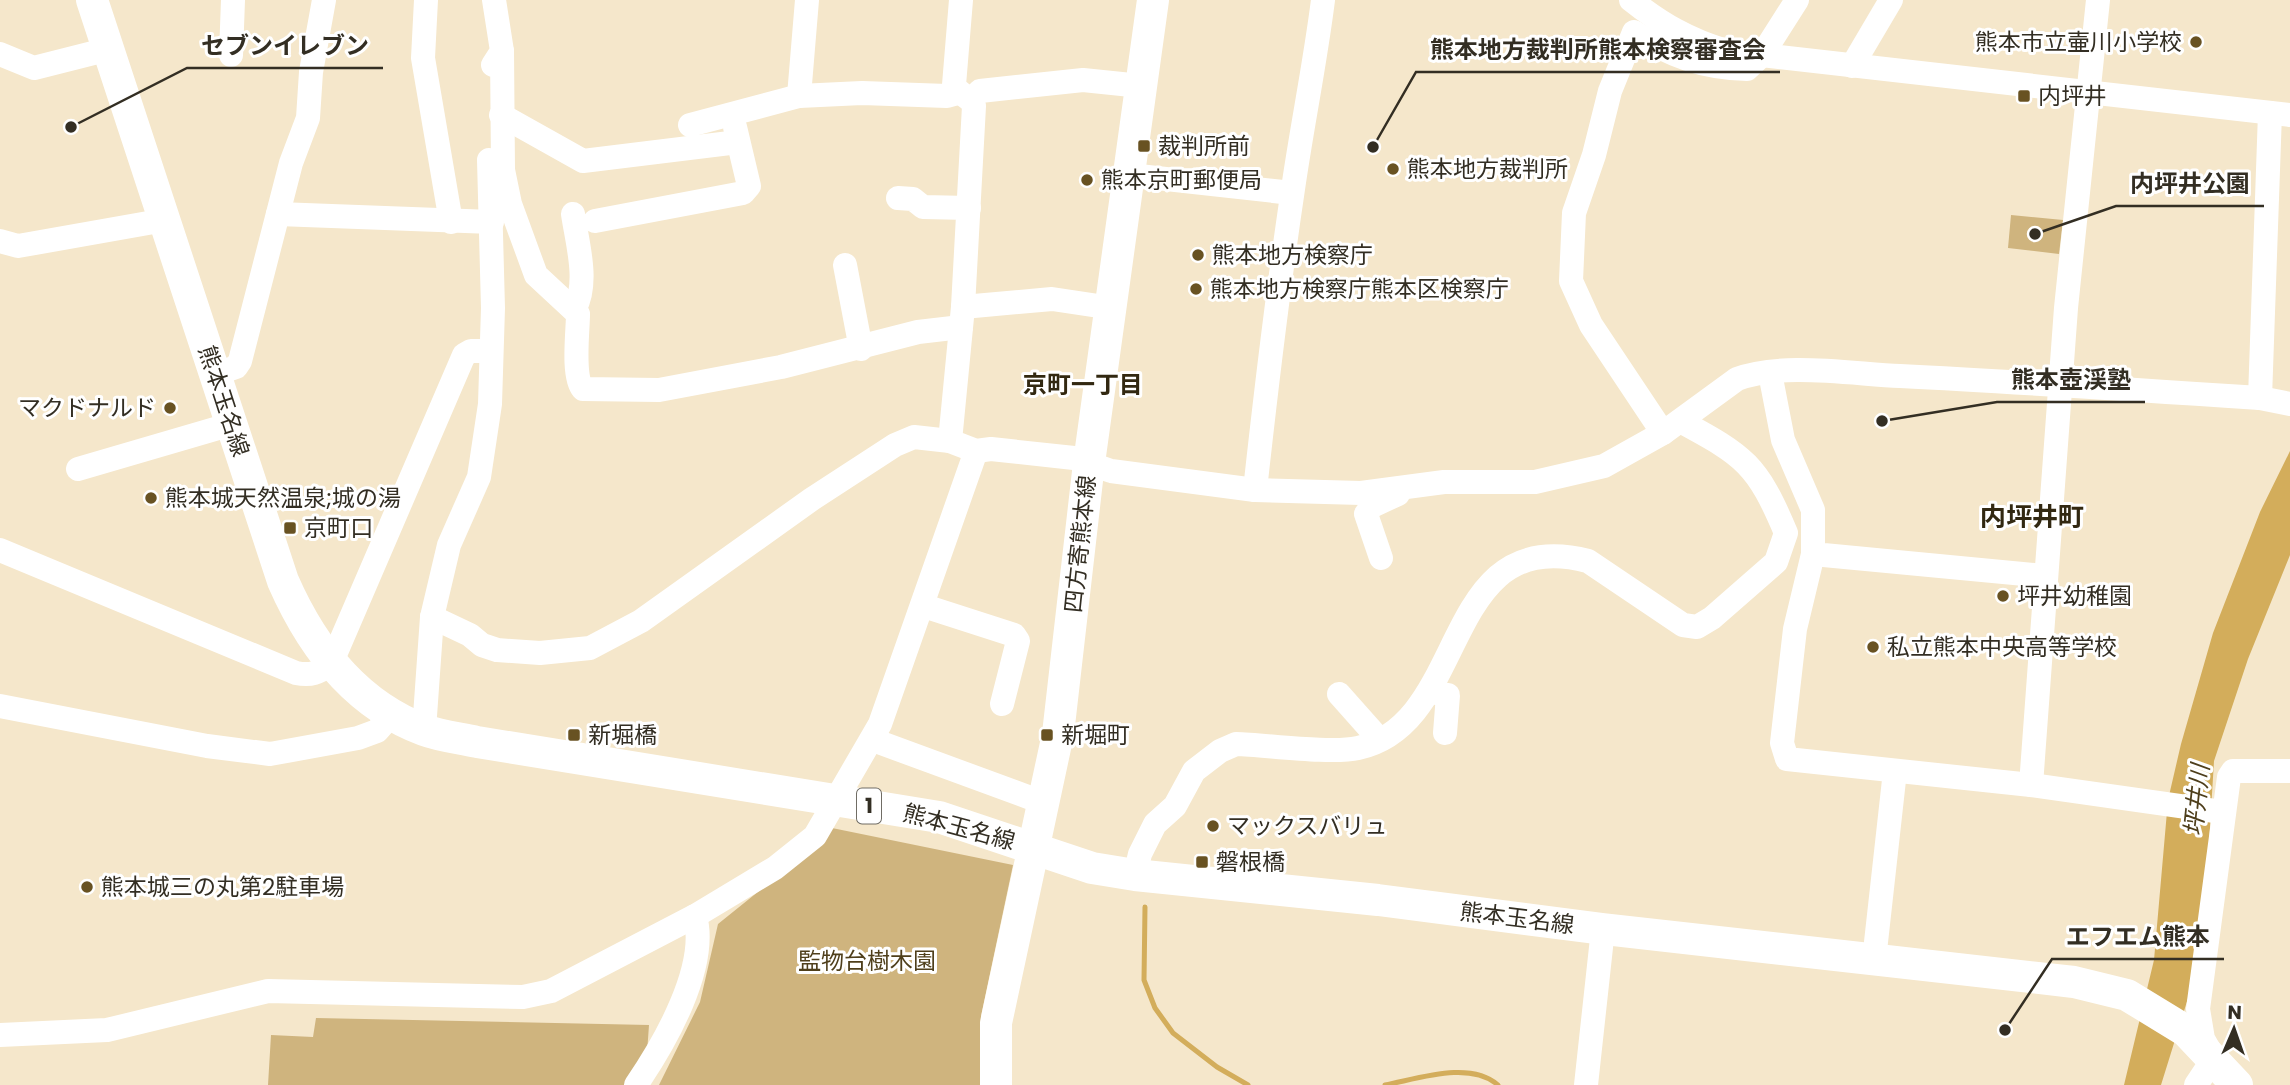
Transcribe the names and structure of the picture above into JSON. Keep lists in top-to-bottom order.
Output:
{
  "streets": {
    "main road": ["熊本玉名線", "四方寄熊本線", "1"]
  },
  "districts": ["京町一丁目", "内坪井町"],
  "water": ["坪井川"],
  "parks": ["監物台樹木園"],
  "places": {
    "other": [
      "熊本市立壷川小学校",
      "セブンイレブン",
      "熊本地方裁判所熊本検察審査会",
      "熊本地方裁判所",
      "熊本京町郵便局",
      "内坪井公園",
      "熊本地方検察庁",
      "熊本地方検察庁熊本区検察庁",
      "マクドナルド",
      "熊本壺渓塾",
      "熊本城天然温泉;城の湯",
      "坪井幼稚園",
      "私立熊本中央高等学校",
      "マックスバリュ",
      "熊本城三の丸第2駐車場",
      "エフエム熊本"
    ],
    "transit": [
      "内坪井",
      "裁判所前",
      "京町口",
      "新堀橋",
      "新堀町",
      "磐根橋"
    ]
  },
  "north": "top"
}
